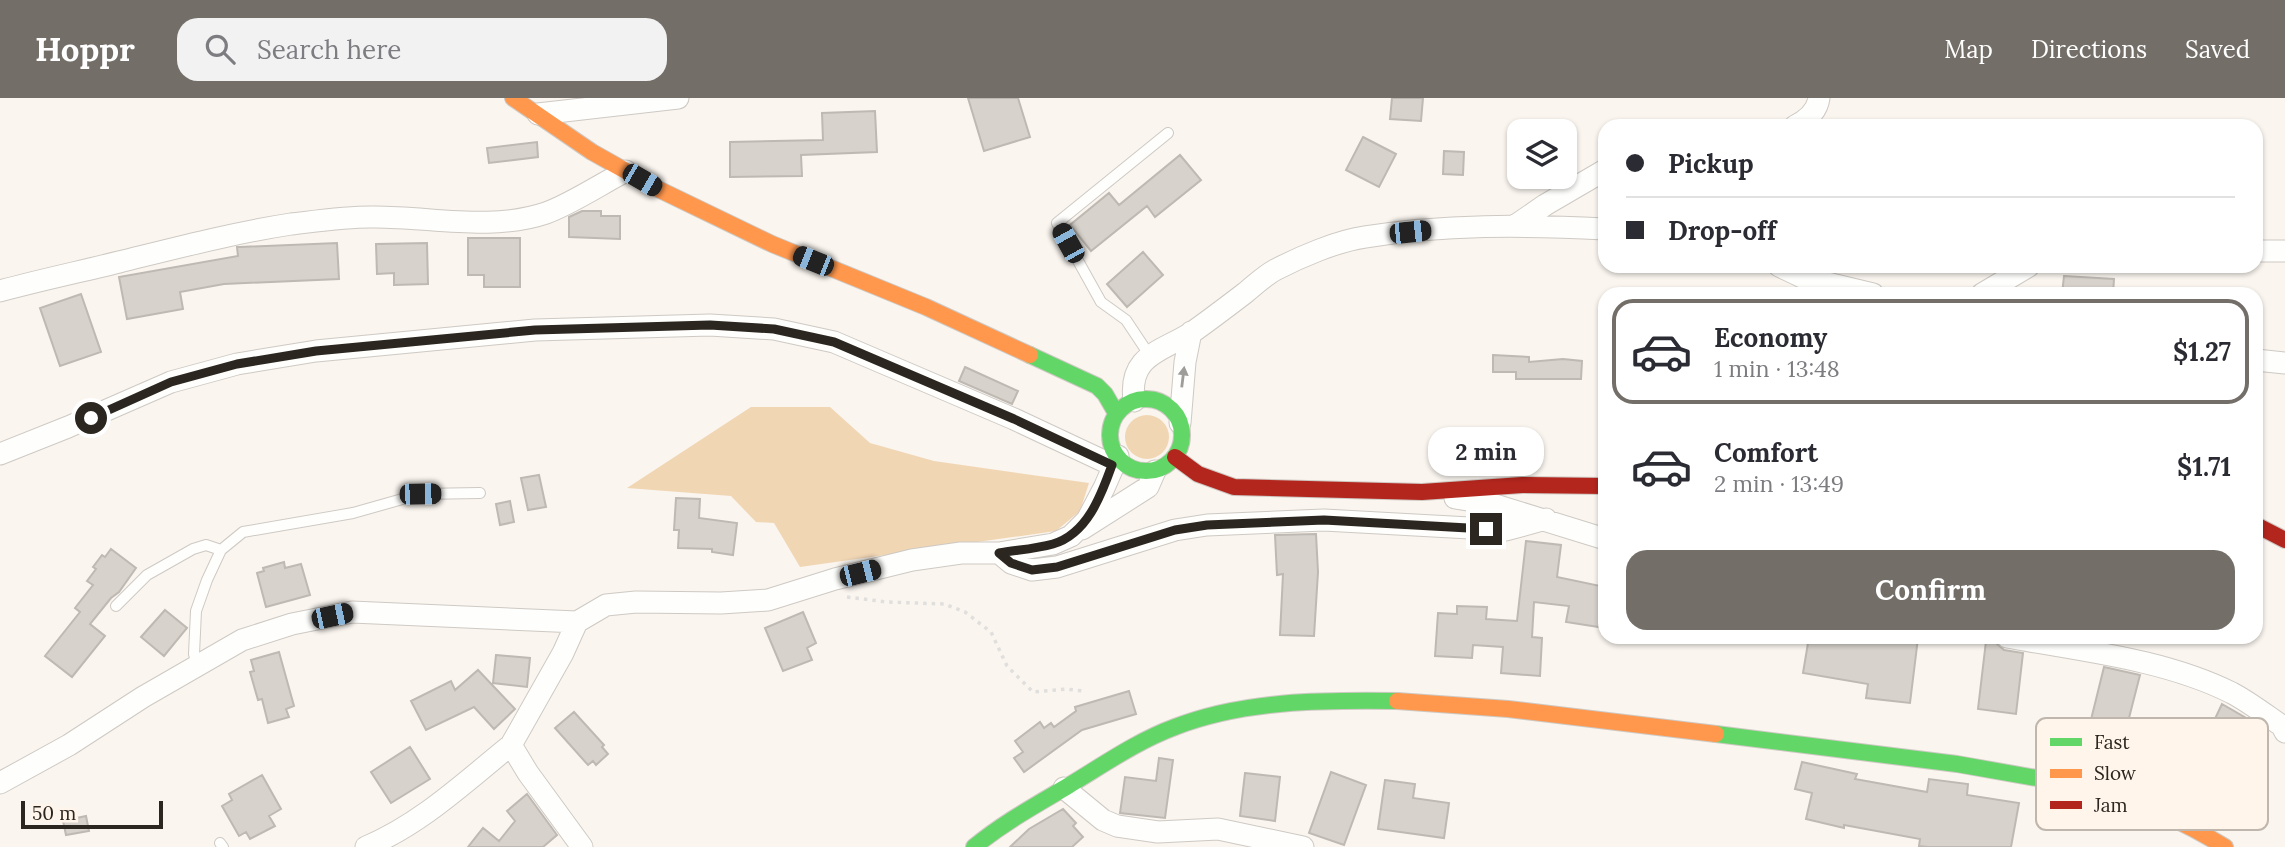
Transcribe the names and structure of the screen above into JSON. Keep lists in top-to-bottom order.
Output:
{
  "legend": ["Fast", "Slow", "Jam"],
  "scale_bar": "50 m",
  "page": {
    "header": "Hoppr",
    "search": "Search here",
    "nav": ["Map", "Directions", "Saved"],
    "banner": ["Pickup", "Drop-off"],
    "list": [
      {
        "name": "Economy",
        "note": "1 min · 13:48",
        "value": "$1.27"
      },
      {
        "name": "Comfort",
        "note": "2 min · 13:49",
        "value": "$1.71"
      }
    ],
    "bubble": "2 min",
    "buttons": "Confirm",
    "scale": "50 m"
  }
}
